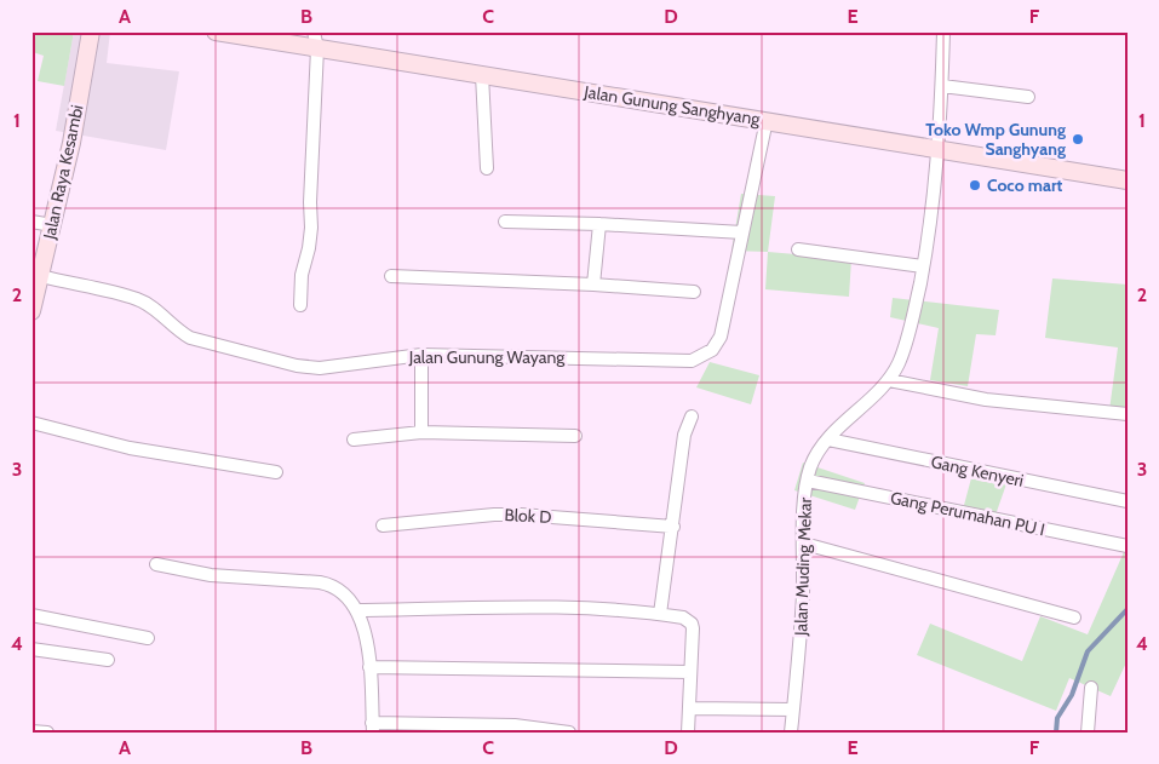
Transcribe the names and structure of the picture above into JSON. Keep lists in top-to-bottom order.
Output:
{
  "streets": {
    "main road": ["Jalan Gunung Sanghyang", "Jalan Raya Kesambi"],
    "street": [
      "Jalan Gunung Wayang",
      "Gang Kenyeri",
      "Gang Perumahan PU I",
      "Blok D",
      "Jalan Muding Mekar"
    ]
  },
  "crossings": [
    ["Jalan Gunung Sanghyang", "Jalan Gunung Wayang"],
    ["Jalan Gunung Sanghyang", "Jalan Muding Mekar"],
    ["Jalan Raya Kesambi", "Jalan Gunung Wayang"],
    ["Gang Kenyeri", "Jalan Muding Mekar"],
    ["Gang Perumahan PU I", "Jalan Muding Mekar"]
  ],
  "places": ["Toko Wmp Gunung Sanghyang", "Coco mart"],
  "grid": {
    "columns": [
      "A",
      "B",
      "C",
      "D",
      "E",
      "F"
    ],
    "rows": [
      "1",
      "2",
      "3",
      "4"
    ]
  }
}
